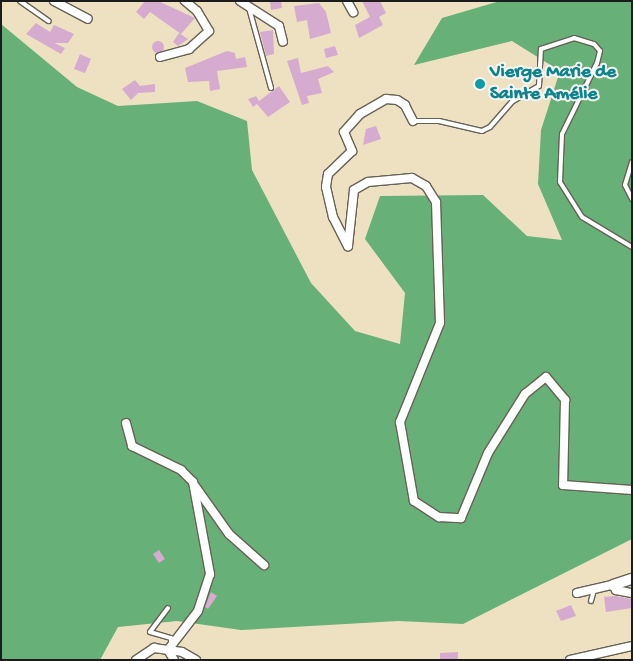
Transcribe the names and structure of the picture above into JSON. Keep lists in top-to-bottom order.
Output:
{
  "places": ["Vierge Marie de Sainte Amélie"]
}
